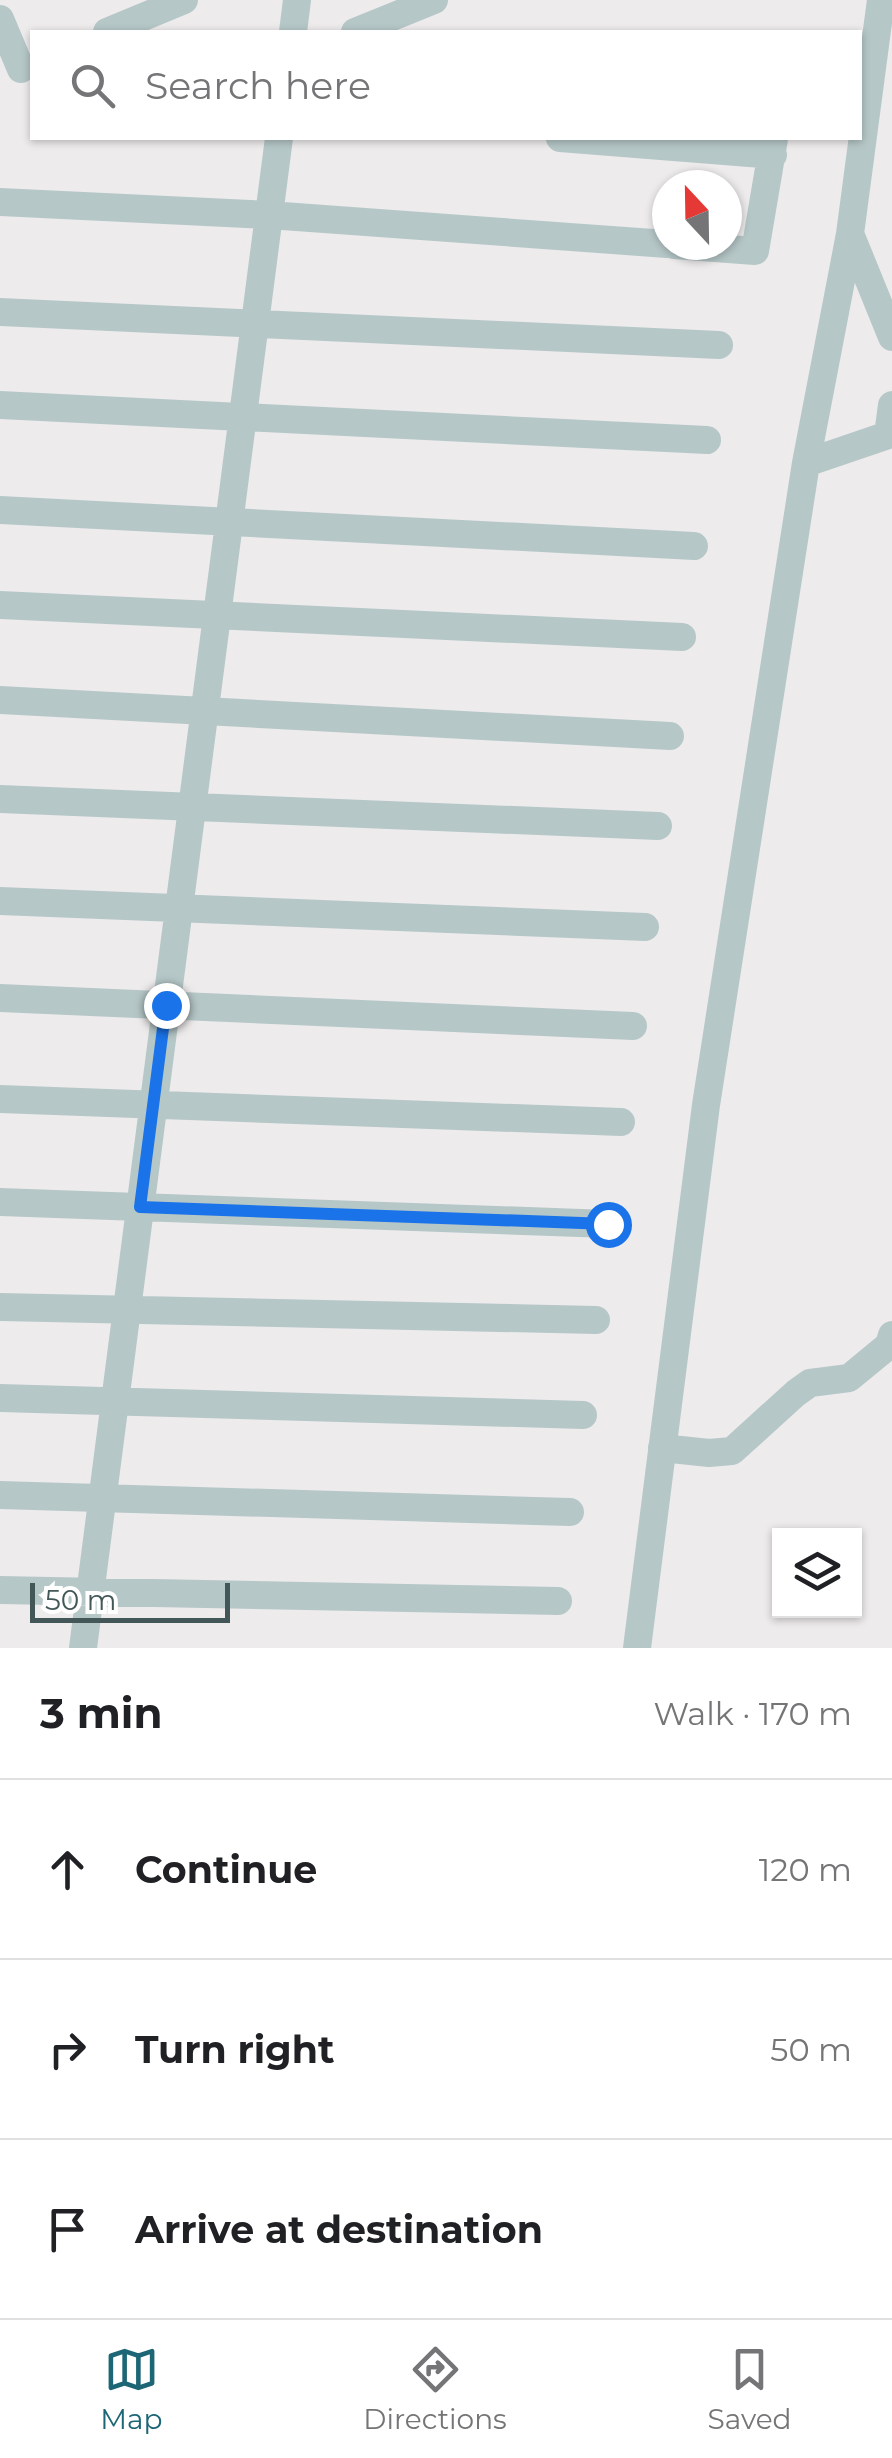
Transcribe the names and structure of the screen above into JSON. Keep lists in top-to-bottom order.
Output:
{
  "scale_bar": "50 m",
  "north": "top",
  "page": {
    "search": "Search here",
    "scale": "50 m",
    "heading": ["3 min", "Walk · 170 m"],
    "list": [
      ["Continue", "120 m"],
      ["Turn right", "50 m"],
      "Arrive at destination"
    ],
    "nav": ["Map", "Directions", "Saved"]
  }
}
